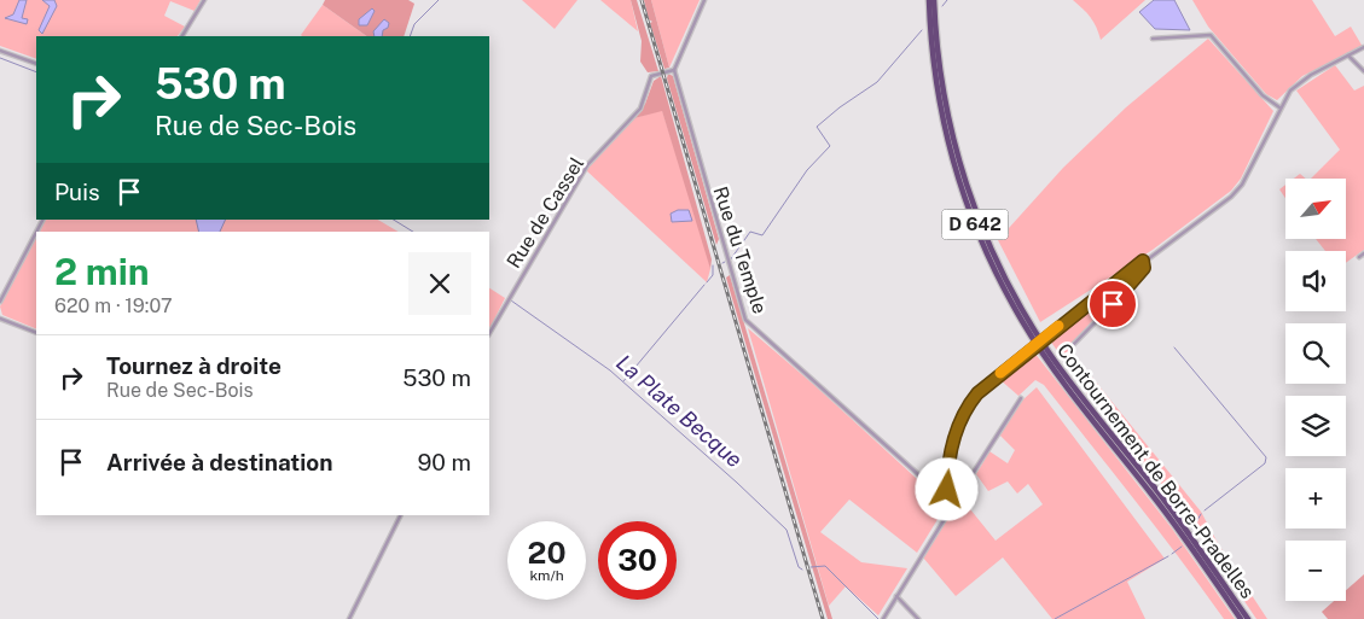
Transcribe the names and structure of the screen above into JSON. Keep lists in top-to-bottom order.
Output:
{
  "streets": {
    "highway": ["D 642", "Contournement de Borre-Pradelles"],
    "street": ["Rue de Cassel", "Rue du Temple"]
  },
  "crossings": [
    ["Rue de Cassel", "Rue du Temple"]
  ],
  "water": ["La Plate Becque"],
  "north": "top right",
  "page": {
    "turn": ["530 m", "Rue de Sec-Bois"],
    "then": "Puis",
    "map_buttons": ["+", "−"],
    "heading": ["2 min", "620 m · 19:07"],
    "list": [
      {
        "name": "Tournez à droite",
        "note": "Rue de Sec-Bois",
        "value": "530 m"
      },
      {
        "name": "Arrivée à destination",
        "value": "90 m"
      }
    ],
    "speed": "20 km/h",
    "limit": "30"
  }
}
